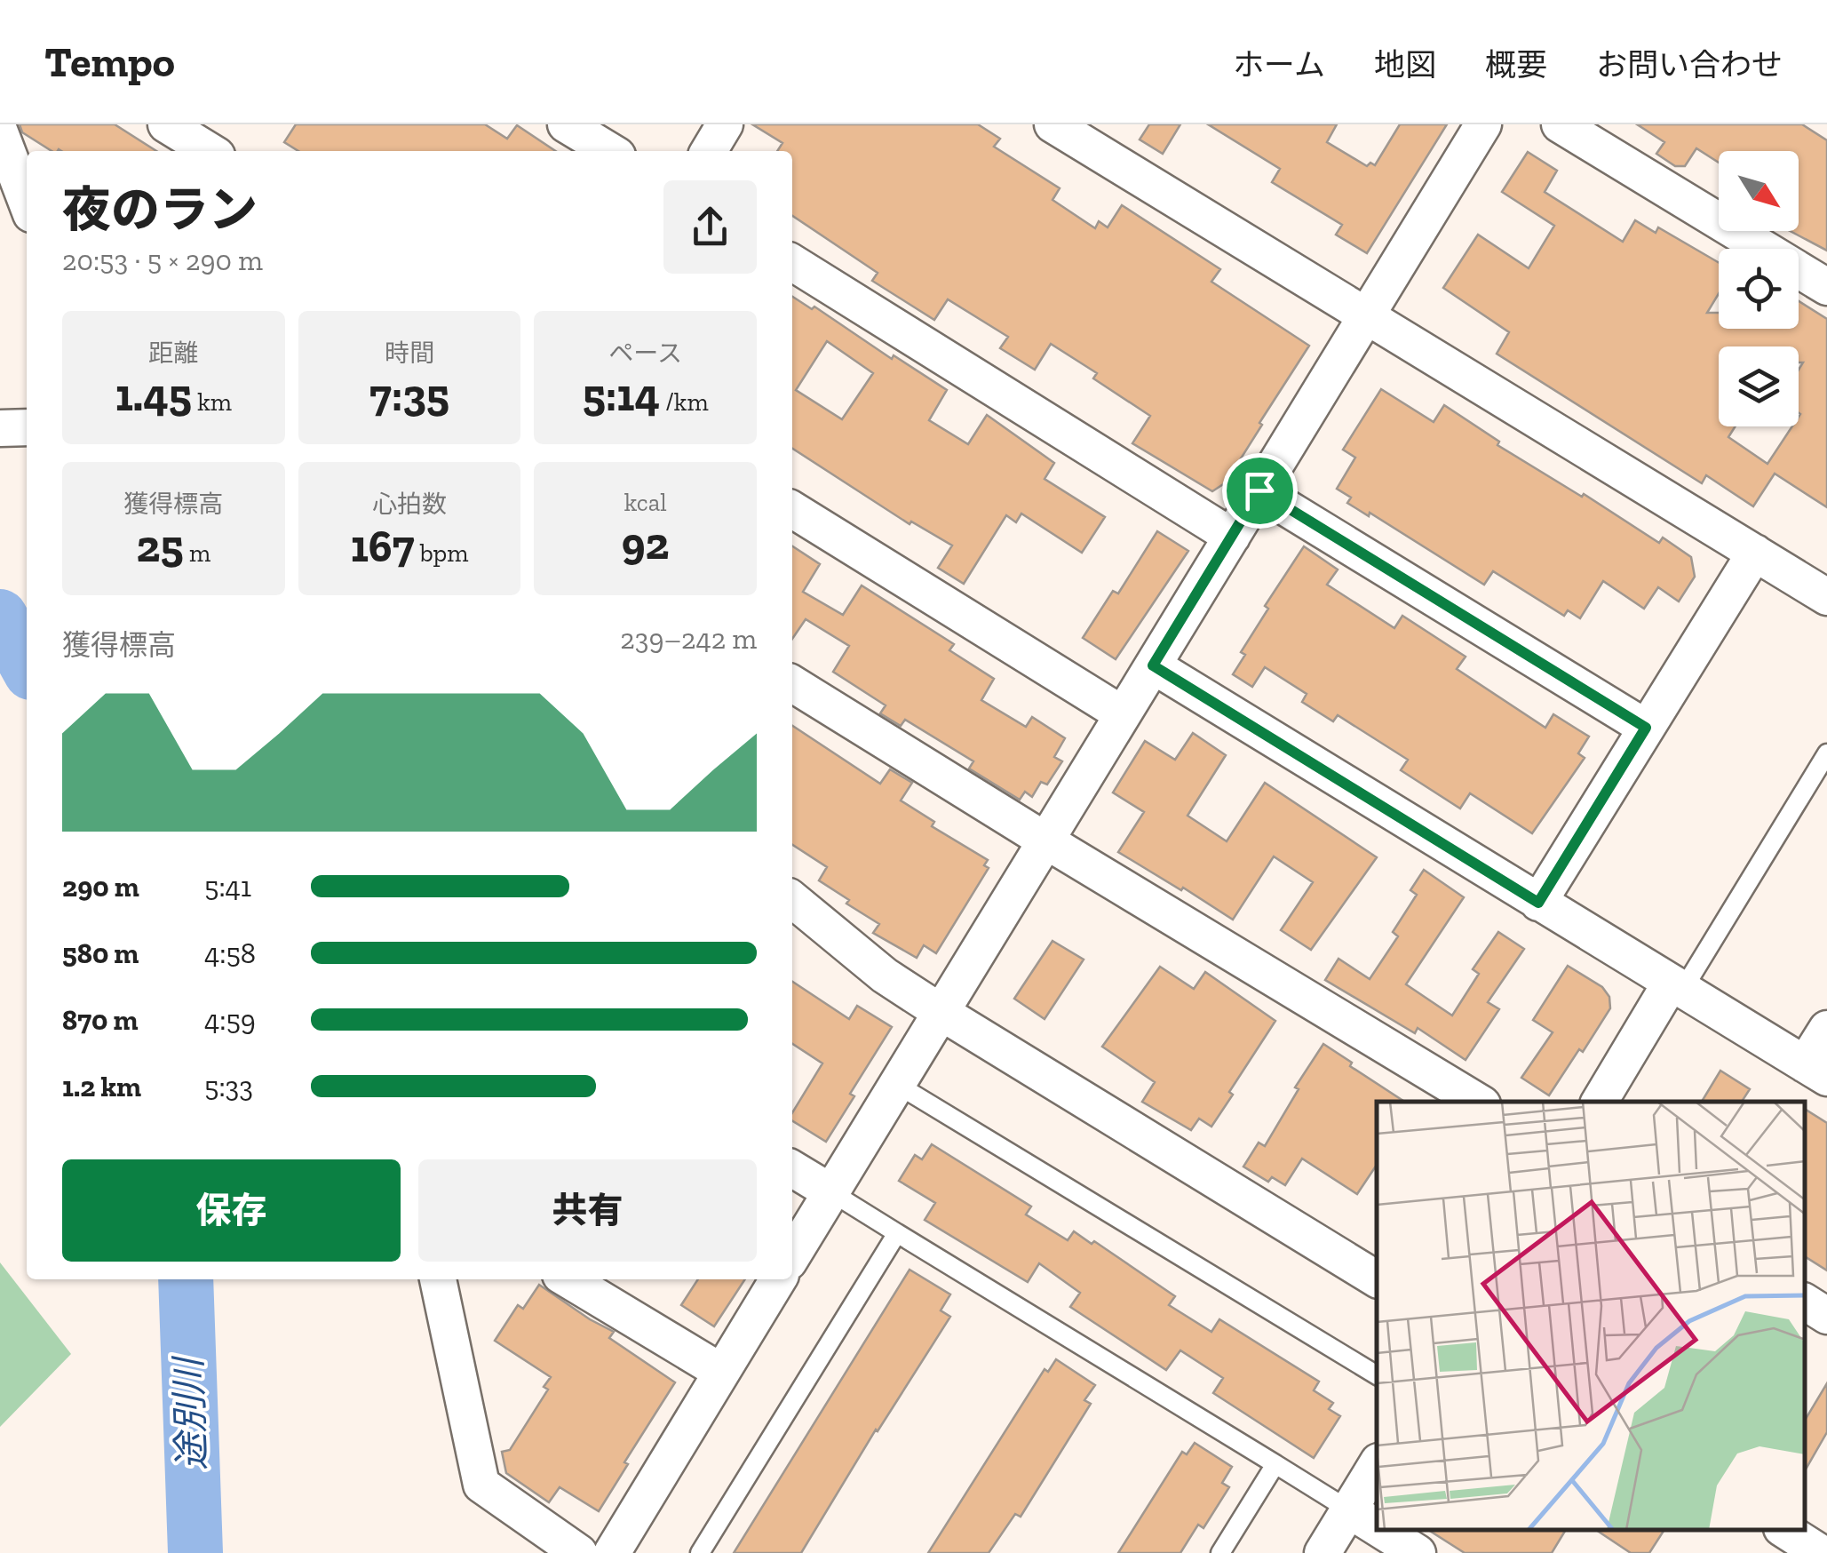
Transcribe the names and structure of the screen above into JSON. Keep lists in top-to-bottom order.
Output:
{
  "water": ["途別川"],
  "north": "bottom right",
  "page": {
    "header": "Tempo",
    "nav": [
      "ホーム",
      "地図",
      "概要",
      "お問い合わせ"
    ],
    "heading": ["夜のラン", "20:53 · 5 × 290 m"],
    "stats": [
      ["距離", "1.45 km"],
      ["時間", "7:35"],
      ["ペース", "5:14 /km"],
      ["獲得標高", "25 m"],
      ["心拍数", "167 bpm"],
      ["kcal", "92"]
    ],
    "chart": ["獲得標高", "239–242 m"],
    "list": [
      {
        "name": "290 m",
        "note": "5:41"
      },
      {
        "name": "580 m",
        "note": "4:58"
      },
      {
        "name": "870 m",
        "note": "4:59"
      },
      {
        "name": "1.2 km",
        "note": "5:33"
      }
    ],
    "buttons": ["保存", "共有"]
  }
}
